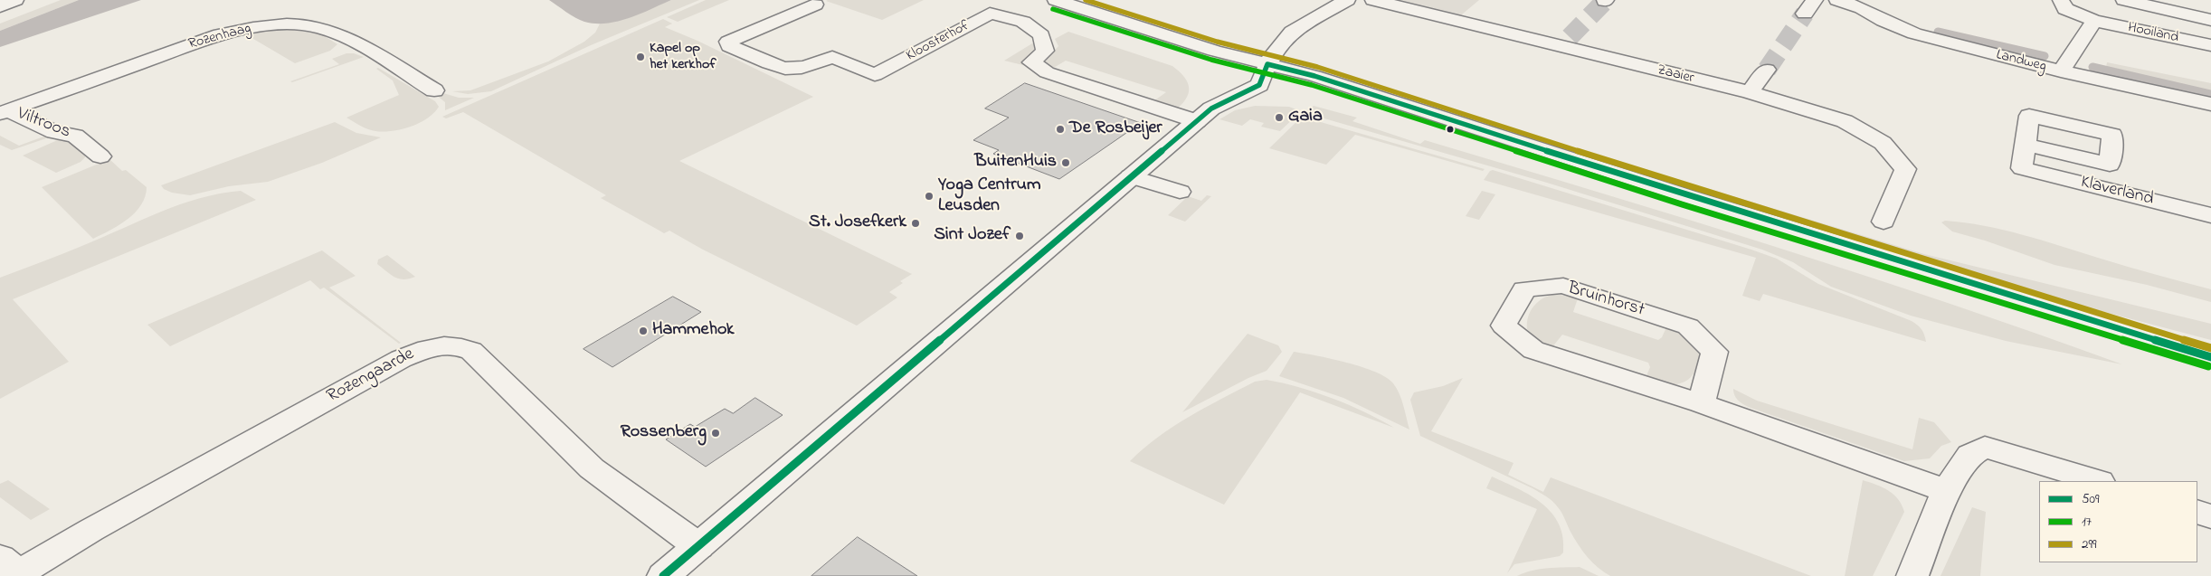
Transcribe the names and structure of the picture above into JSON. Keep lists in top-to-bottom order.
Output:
{
  "streets": {
    "street": [
      "Hooiland",
      "Rozenhaag",
      "Kloosterhof",
      "Landweg",
      "Zaaier",
      "Viltroos",
      "Klaverland",
      "Bruinhorst",
      "Rozengaarde"
    ]
  },
  "crossings": [
    ["Rozenhaag", "Viltroos"]
  ],
  "places": [
    "Kapel op het kerkhof",
    "Gaia",
    "De Rosbeijer",
    "BuitenHuis",
    "Yoga Centrum Leusden",
    "St. Josefkerk",
    "Sint Jozef",
    "Hammehok",
    "Rossenberg"
  ],
  "lines": ["transit line 299", "transit line 17", "transit line 509"],
  "legend": ["509", "17", "299"]
}
